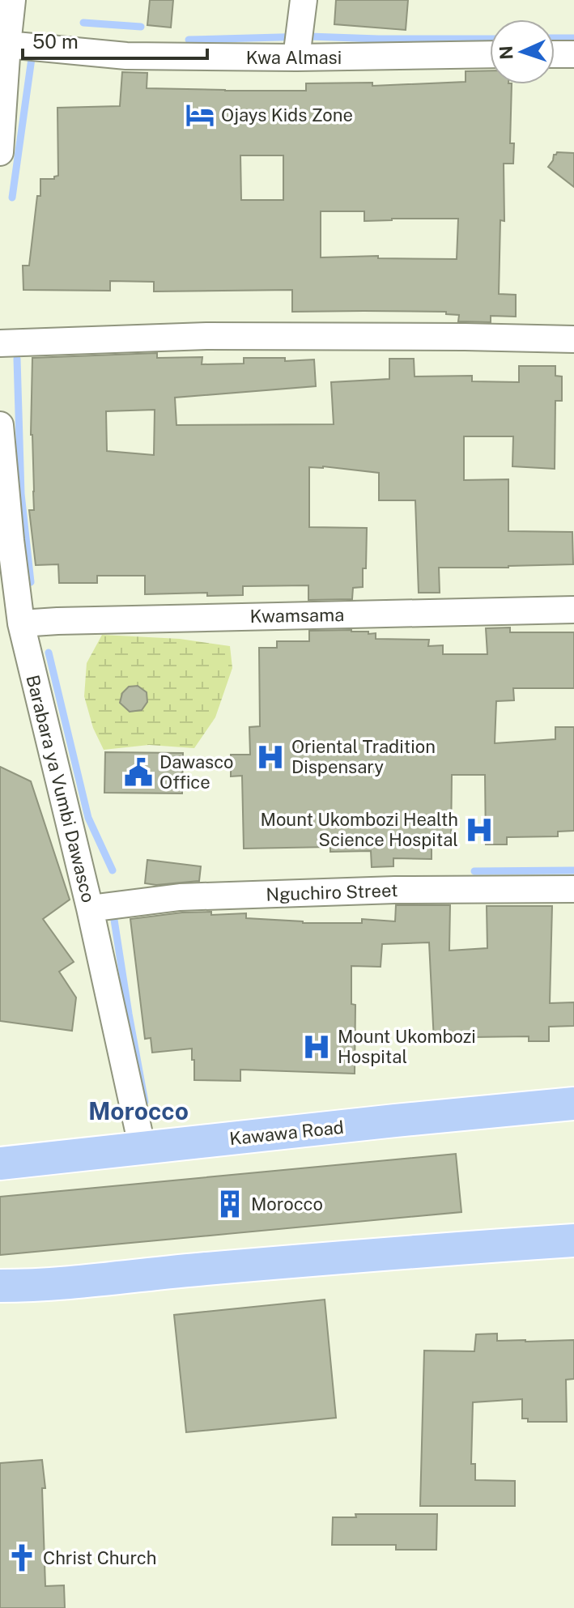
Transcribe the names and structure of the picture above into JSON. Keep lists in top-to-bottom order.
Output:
{
  "streets": {
    "main road": ["Kawawa Road"],
    "street": [
      "Kwa Almasi",
      "Kwamsama",
      "Barabara ya Vumbi Dawasco",
      "Nguchiro Street"
    ]
  },
  "crossings": [
    ["Kwamsama", "Barabara ya Vumbi Dawasco"],
    ["Barabara ya Vumbi Dawasco", "Nguchiro Street"],
    ["Barabara ya Vumbi Dawasco", "Kawawa Road"]
  ],
  "districts": ["Morocco"],
  "places": {
    "hotel": ["Ojays Kids Zone"],
    "hospital": ["Oriental Tradition Dispensary", "Mount Ukombozi Health Science Hospital", "Mount Ukombozi Hospital"],
    "public building": ["Dawasco Office"],
    "building": ["Morocco"],
    "church": ["Christ Church"]
  },
  "scale_bar": "50 m",
  "north": "left"
}
